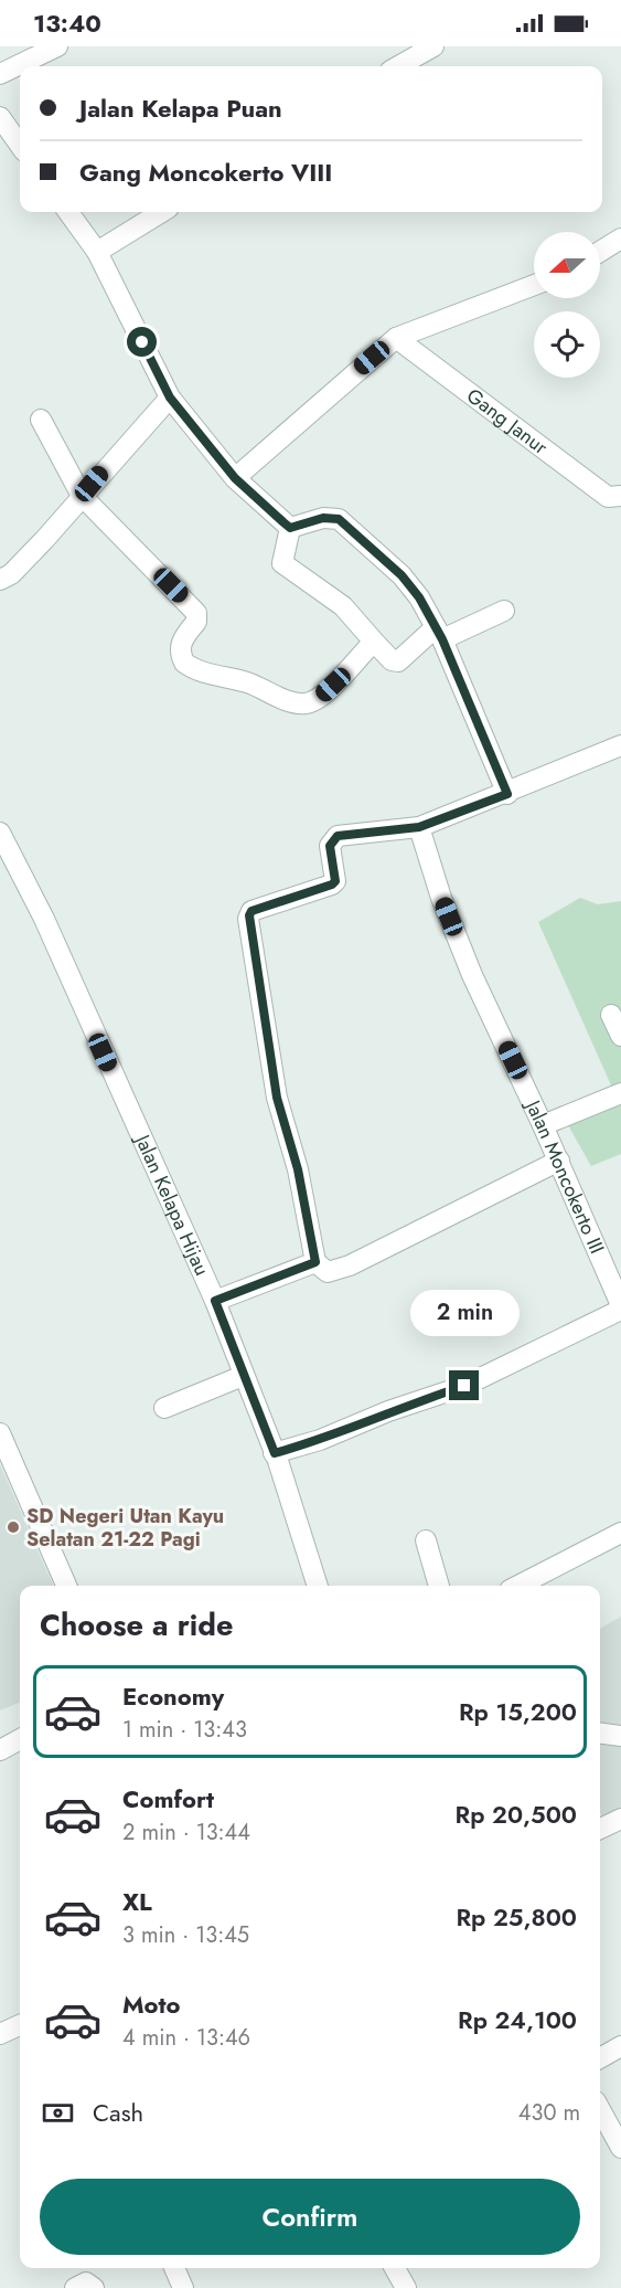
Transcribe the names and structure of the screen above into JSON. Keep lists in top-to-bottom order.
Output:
{
  "streets": {
    "street": ["Gang Janur", "Jalan Moncokerto III", "Jalan Kelapa Hijau"]
  },
  "places": ["SD Negeri Utan Kayu Selatan 21-22 Pagi"],
  "north": "left",
  "page": {
    "status": "13:40",
    "banner": ["Jalan Kelapa Puan", "Gang Moncokerto VIII"],
    "bubble": "2 min",
    "heading": "Choose a ride",
    "list": [
      {
        "name": "Economy",
        "note": "1 min · 13:43",
        "value": "Rp 15,200"
      },
      {
        "name": "Comfort",
        "note": "2 min · 13:44",
        "value": "Rp 20,500"
      },
      {
        "name": "XL",
        "note": "3 min · 13:45",
        "value": "Rp 25,800"
      },
      {
        "name": "Moto",
        "note": "4 min · 13:46",
        "value": "Rp 24,100"
      }
    ],
    "pay": ["Cash", "430 m"],
    "buttons": "Confirm"
  }
}
